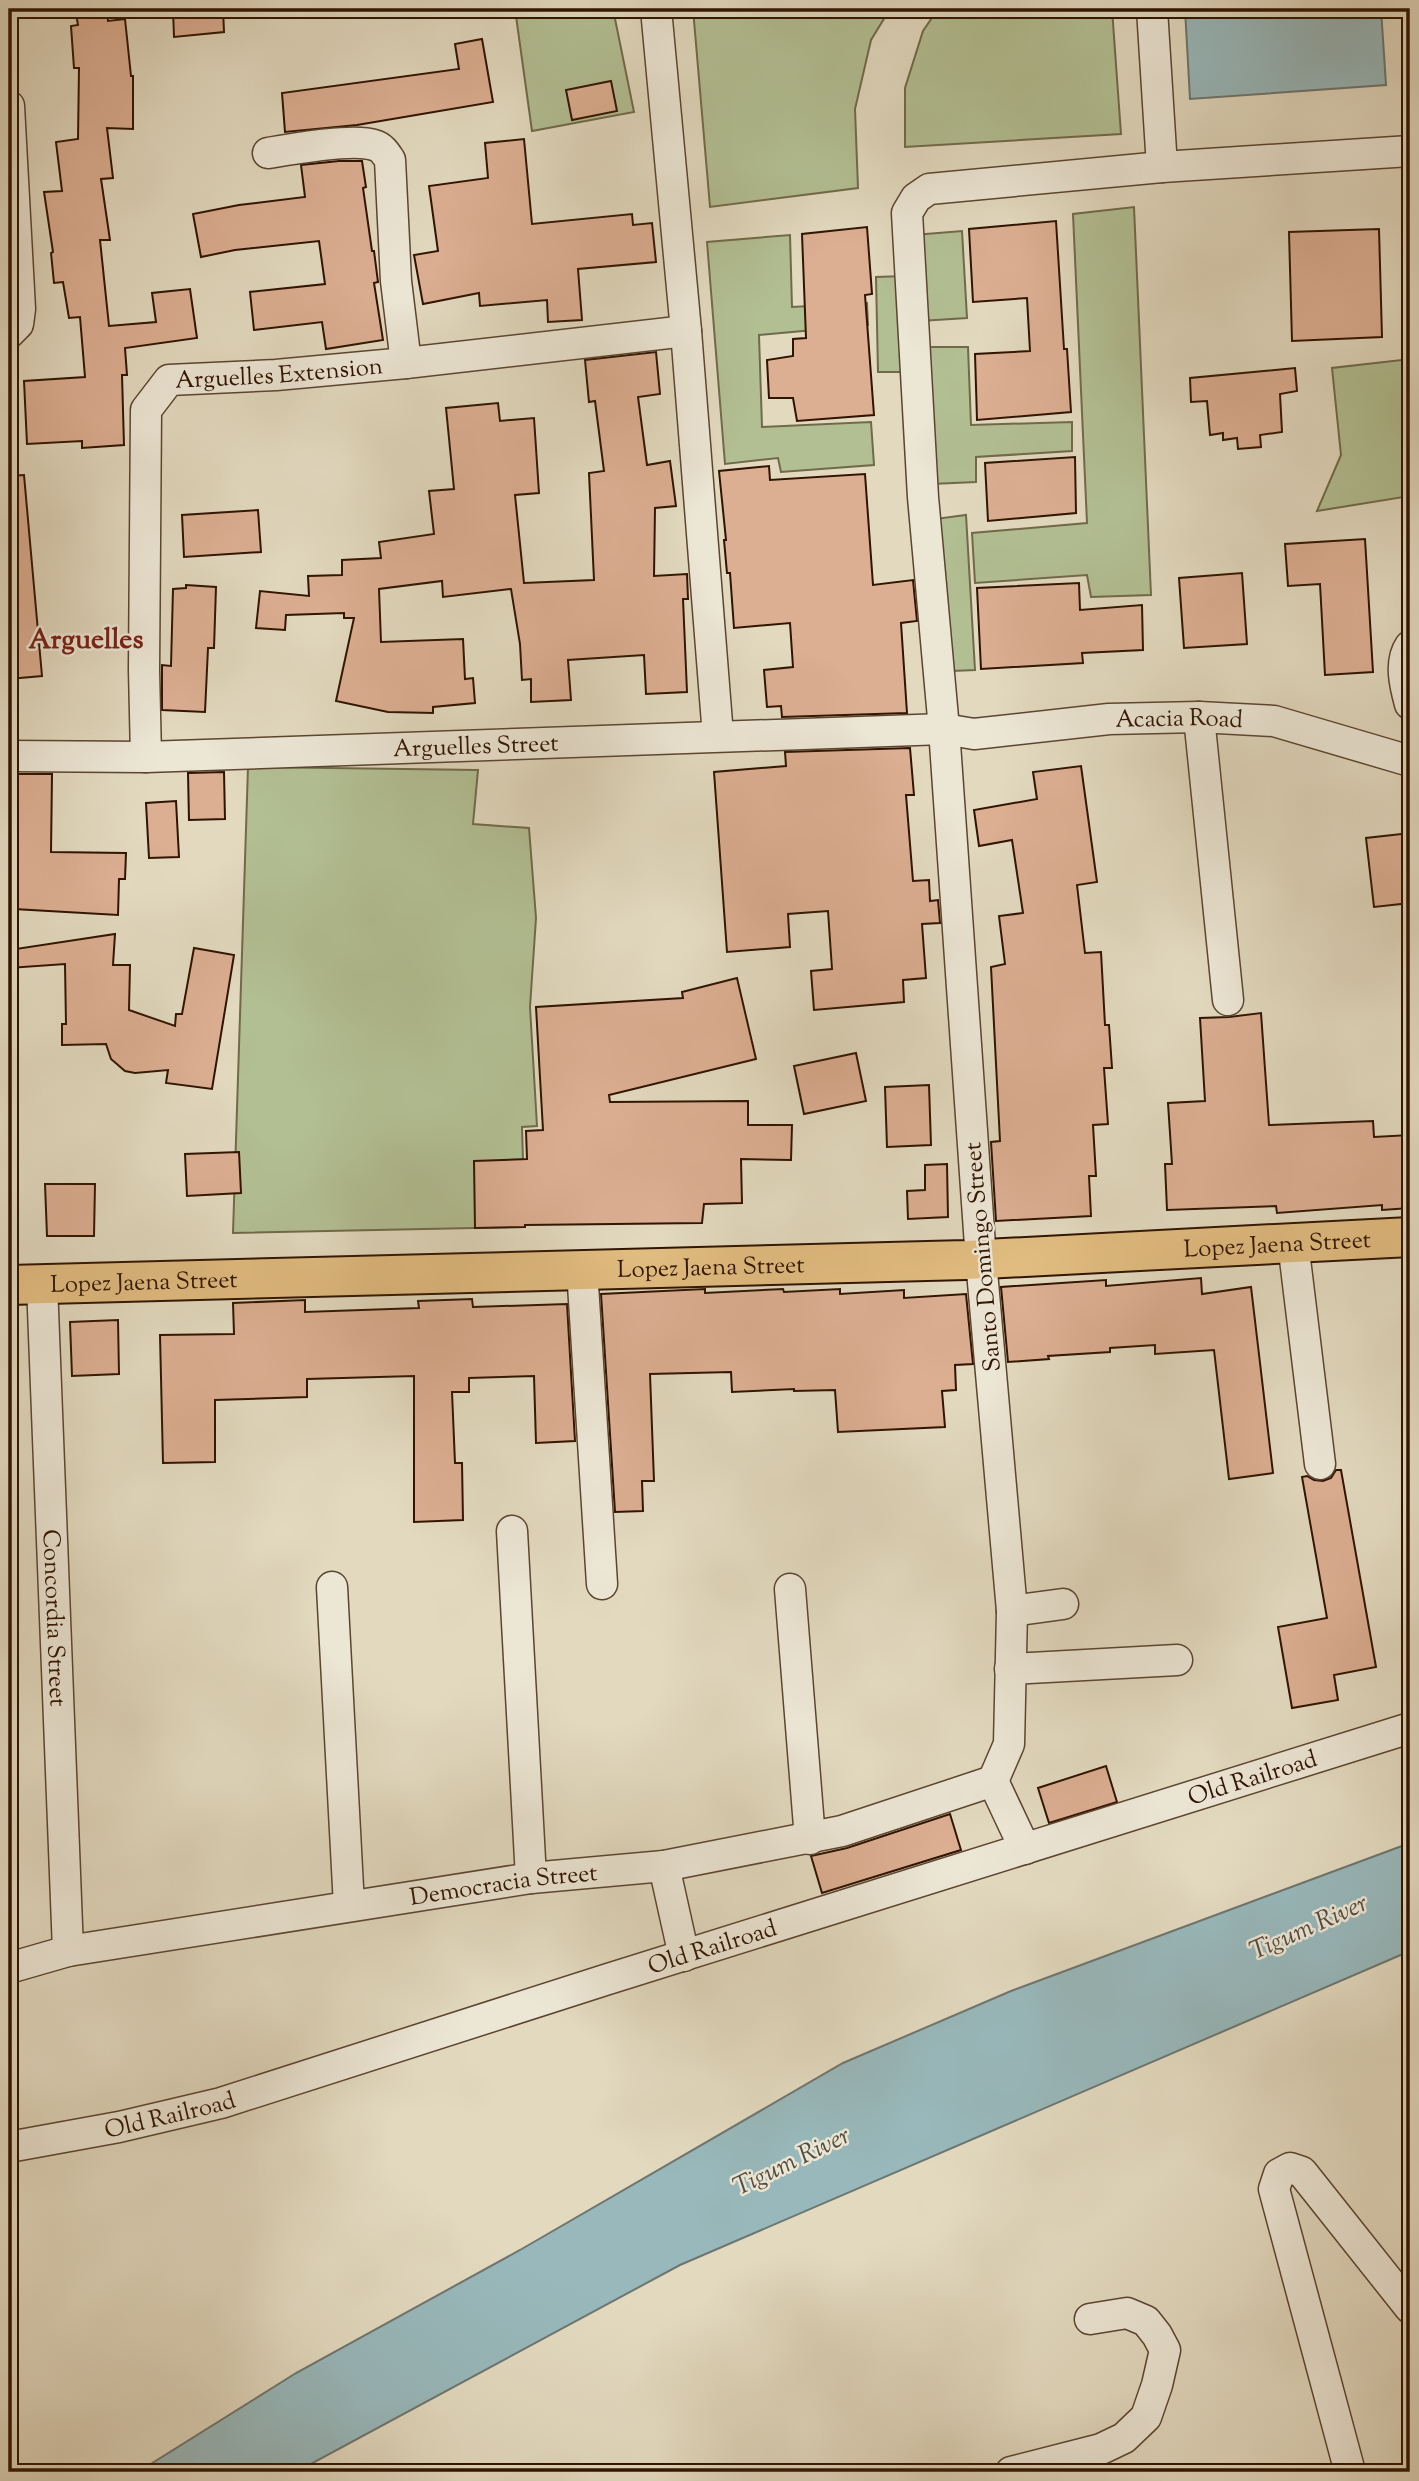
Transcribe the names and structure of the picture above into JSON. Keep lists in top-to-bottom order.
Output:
{
  "streets": {
    "main road": ["Lopez Jaena Street"],
    "street": [
      "Arguelles Extension",
      "Acacia Road",
      "Arguelles Street",
      "Santo Domingo Street",
      "Concordia Street",
      "Old Railroad",
      "Democracia Street"
    ]
  },
  "crossings": [
    ["Arguelles Extension", "Arguelles Street"],
    ["Acacia Road", "Arguelles Street"],
    ["Acacia Road", "Santo Domingo Street"],
    ["Arguelles Street", "Santo Domingo Street"],
    ["Lopez Jaena Street", "Santo Domingo Street"],
    ["Lopez Jaena Street", "Concordia Street"],
    ["Santo Domingo Street", "Democracia Street"],
    ["Concordia Street", "Democracia Street"]
  ],
  "districts": ["Arguelles"],
  "water": ["Tigum River"]
}
